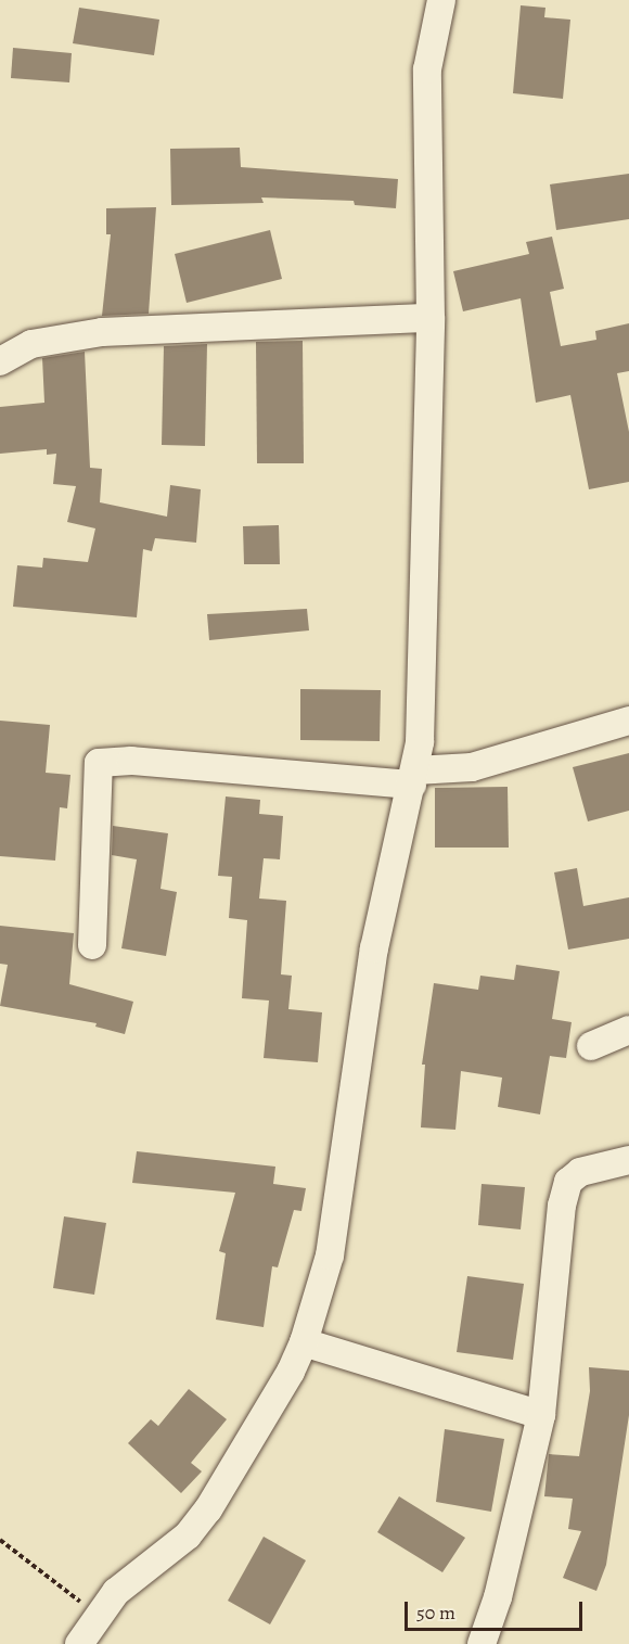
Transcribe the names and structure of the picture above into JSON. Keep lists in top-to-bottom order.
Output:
{
  "scale_bar": "50 m"
}
